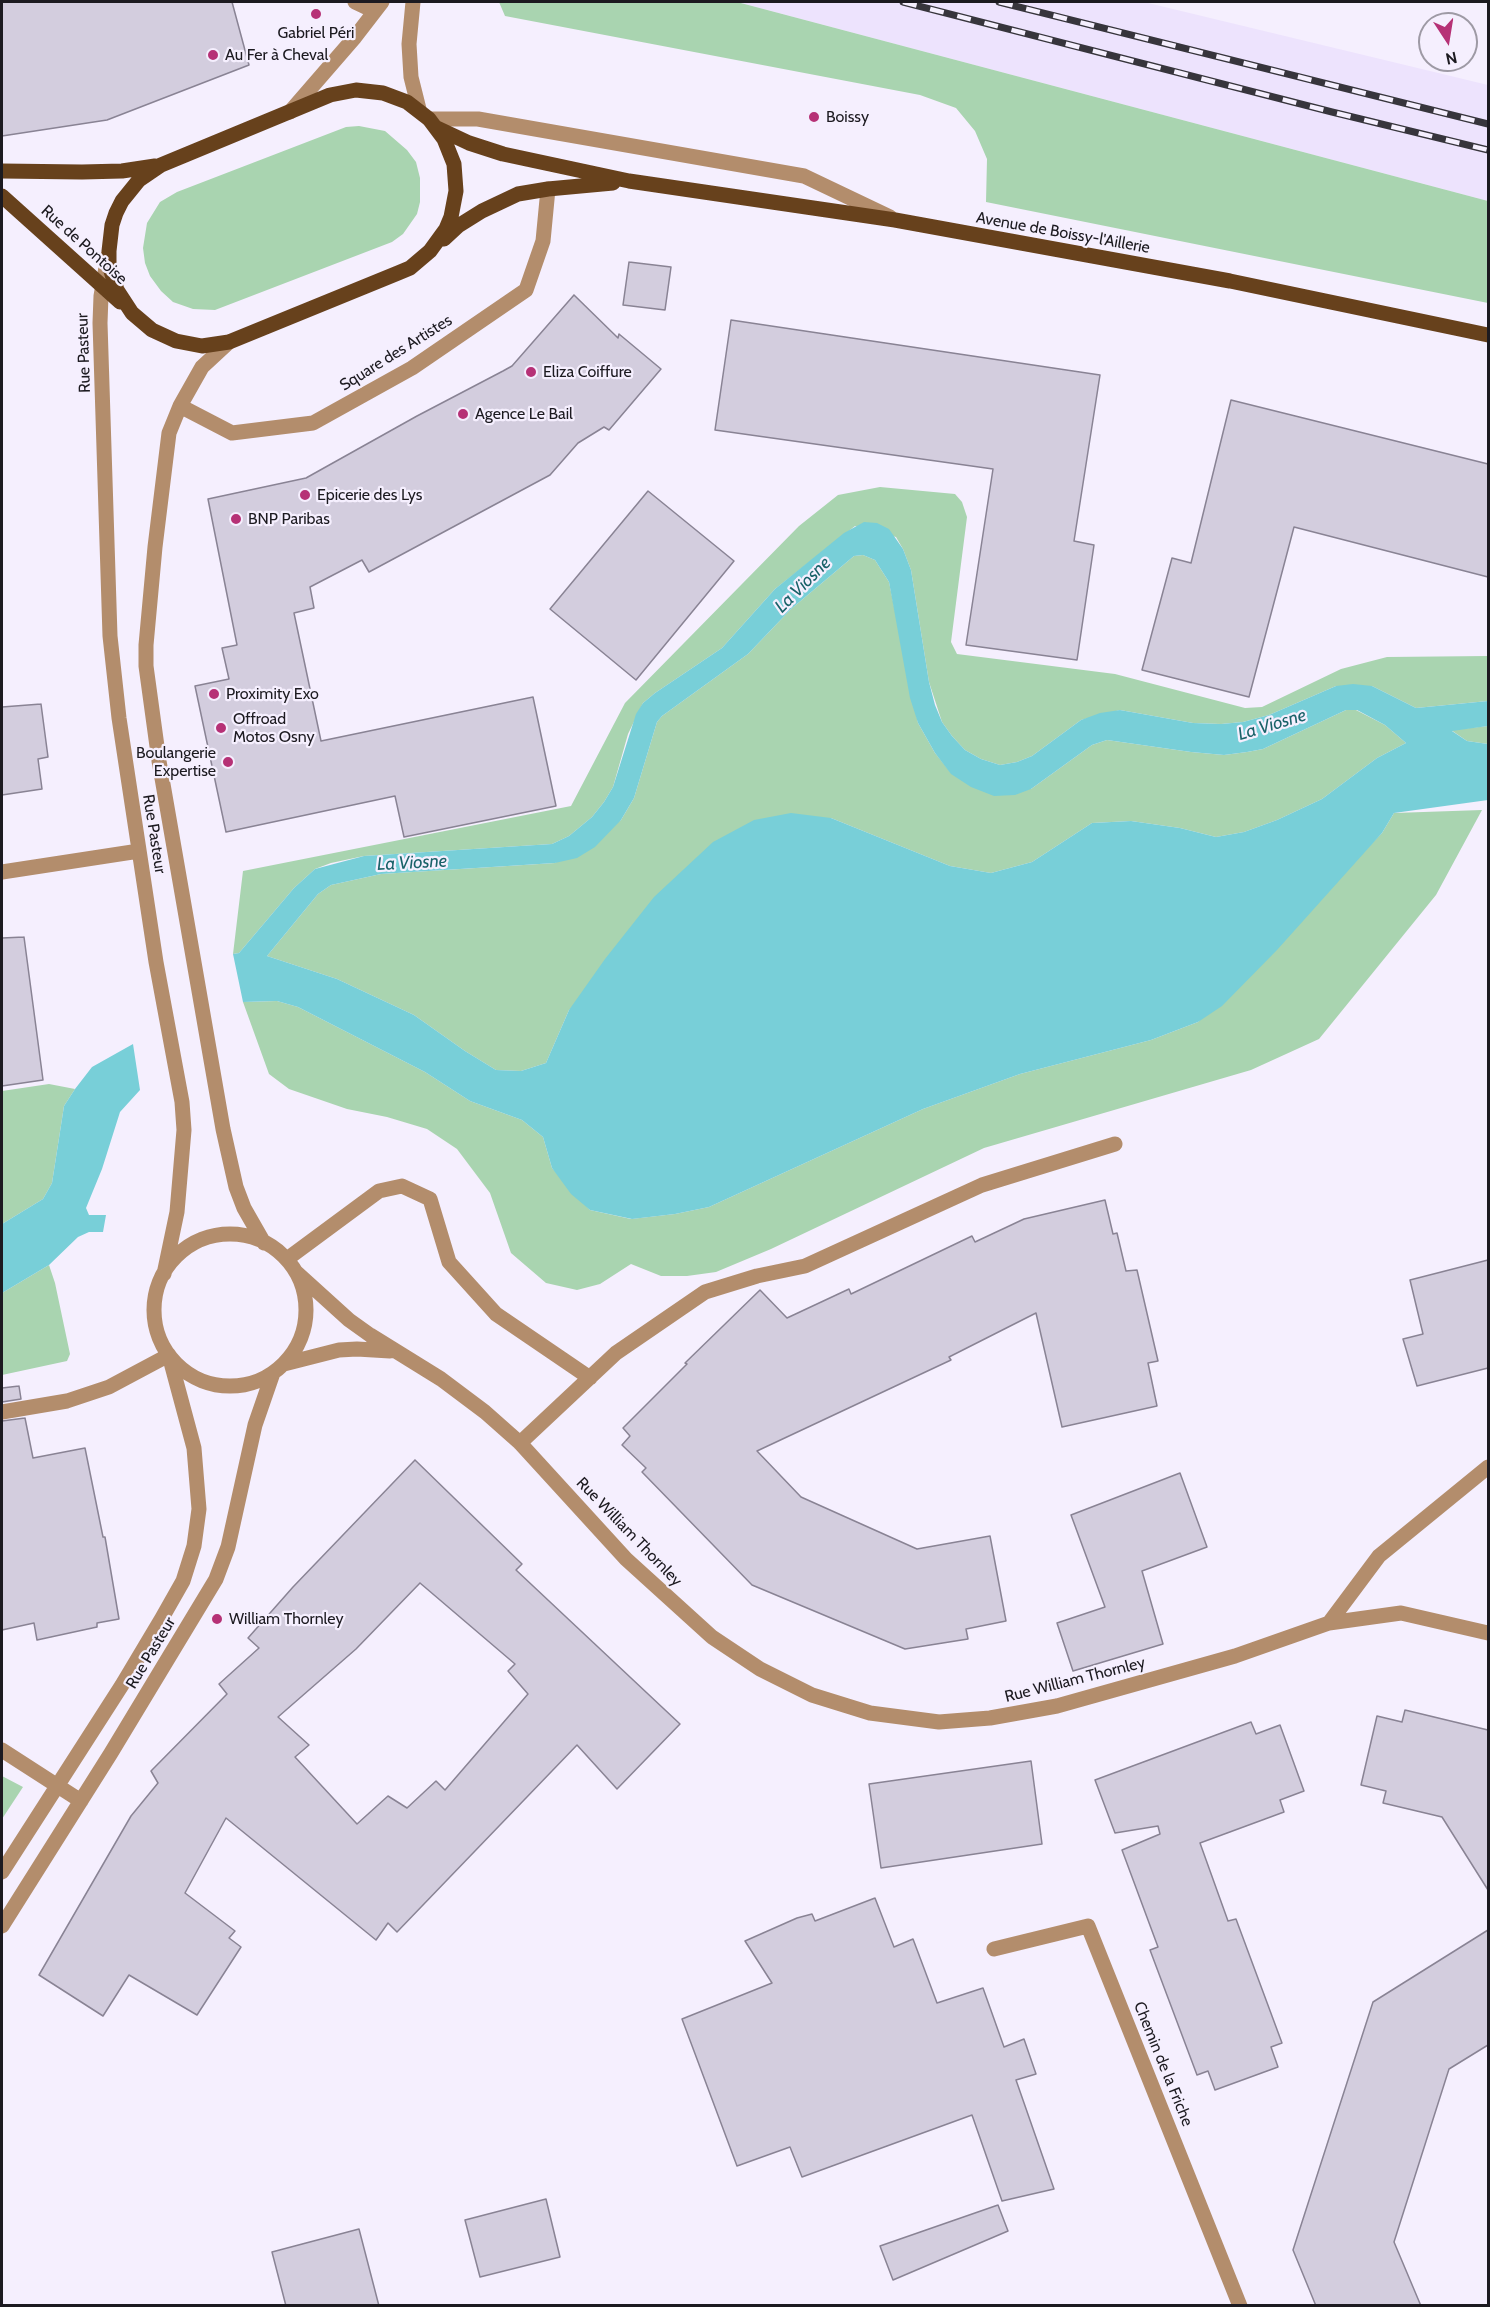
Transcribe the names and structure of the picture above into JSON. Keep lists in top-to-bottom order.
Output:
{
  "streets": {
    "main road": ["Avenue de Boissy-l'Aillerie", "Rue de Pontoise"],
    "street": [
      "Rue Pasteur",
      "Square des Artistes",
      "Rue William Thornley",
      "Chemin de la Friche"
    ]
  },
  "crossings": [
    ["Avenue de Boissy-l'Aillerie", "Rue de Pontoise"],
    ["Avenue de Boissy-l'Aillerie", "Rue Pasteur"],
    ["Avenue de Boissy-l'Aillerie", "Square des Artistes"],
    ["Rue de Pontoise", "Rue Pasteur"],
    ["Rue Pasteur", "Square des Artistes"],
    ["Rue Pasteur", "Rue William Thornley"]
  ],
  "water": ["La Viosne"],
  "places": [
    "Gabriel Péri",
    "Au Fer à Cheval",
    "Boissy",
    "Eliza Coiffure",
    "Agence Le Bail",
    "Epicerie des Lys",
    "BNP Paribas",
    "Proximity Exo",
    "Offroad Motos Osny",
    "Boulangerie Expertise",
    "William Thornley"
  ],
  "north": "bottom"
}
